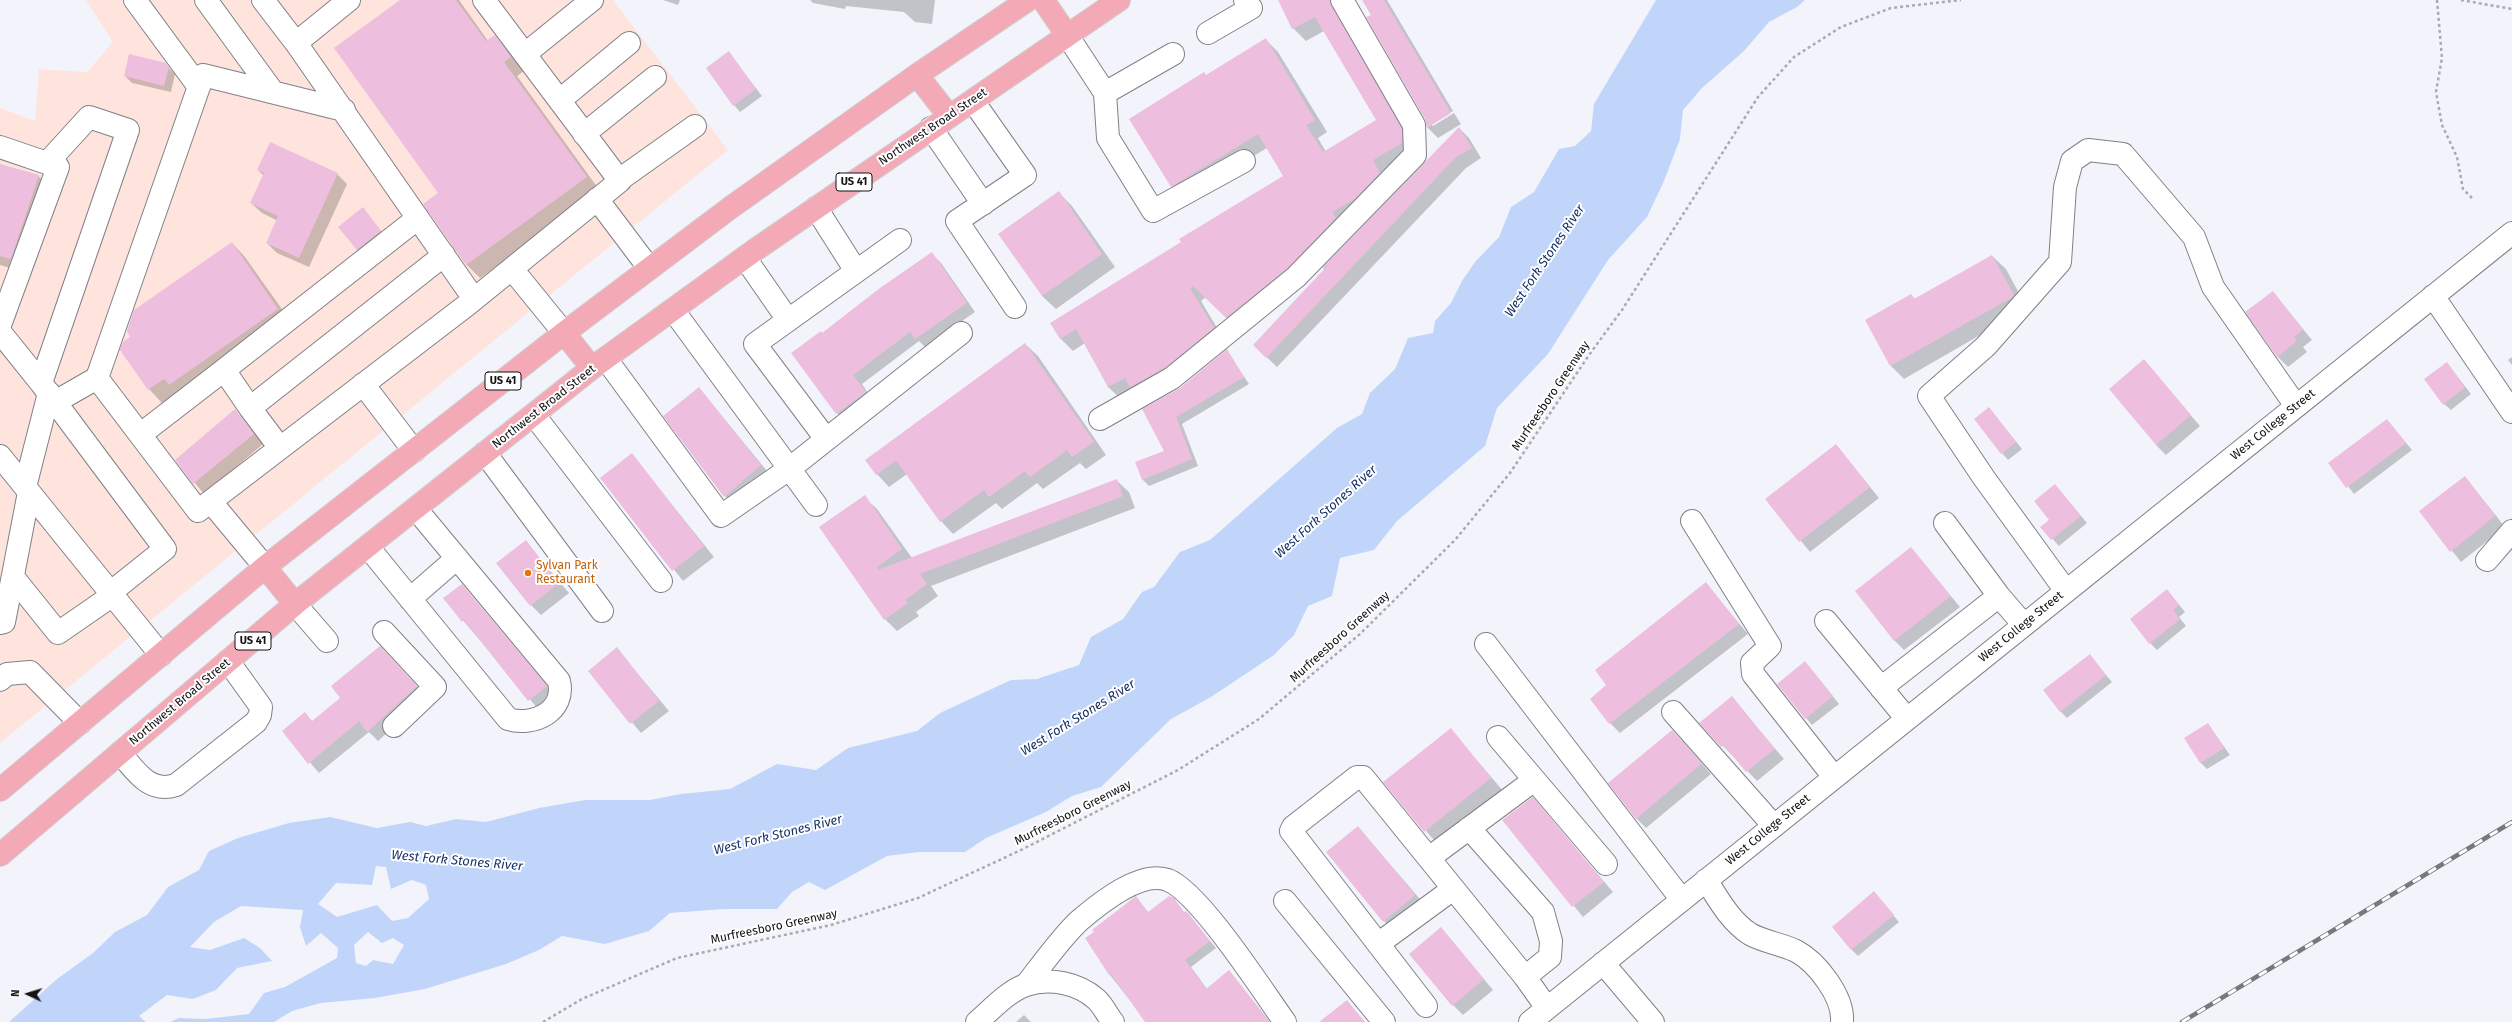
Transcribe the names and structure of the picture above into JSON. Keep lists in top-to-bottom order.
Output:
{
  "streets": {
    "main road": ["Northwest Broad Street", "US 41"],
    "street": ["West College Street"],
    "path": ["Murfreesboro Greenway"]
  },
  "water": ["West Fork Stones River"],
  "places": ["Sylvan Park Restaurant"],
  "north": "left"
}
